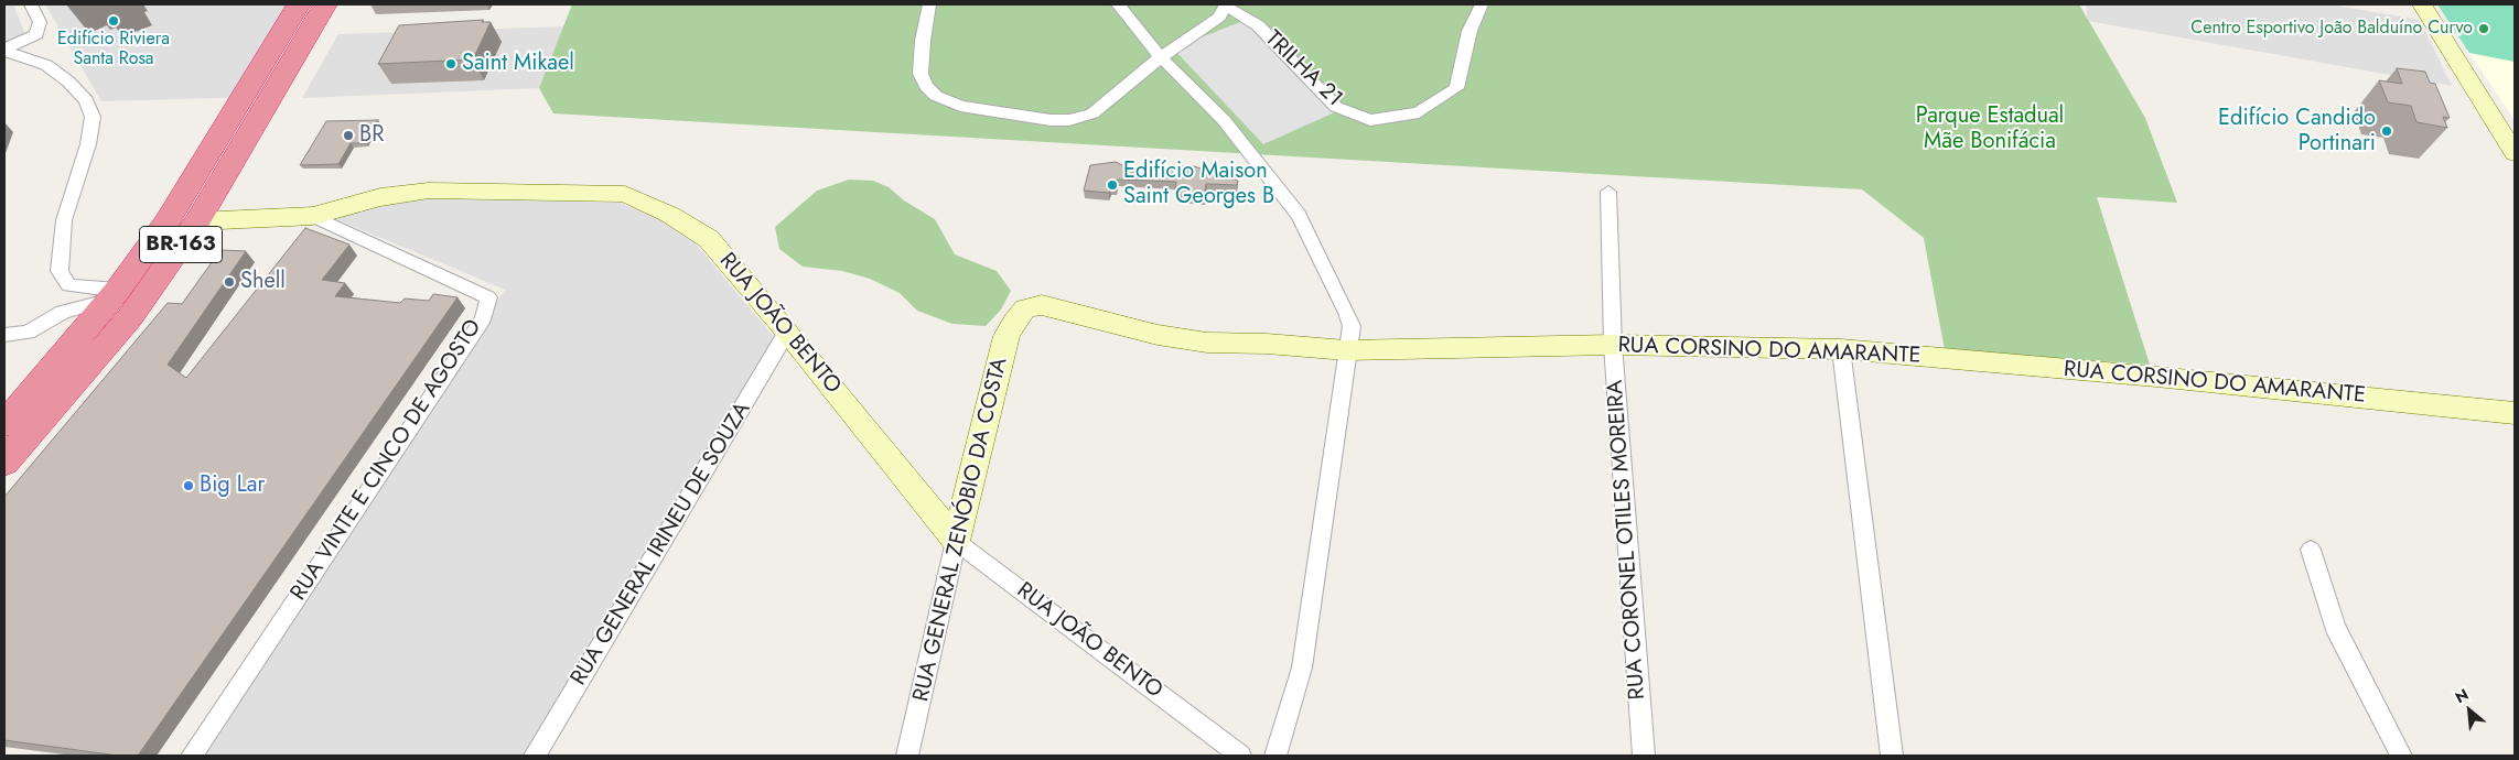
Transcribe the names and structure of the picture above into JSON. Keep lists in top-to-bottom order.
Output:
{
  "streets": {
    "highway": ["BR-163"],
    "street": [
      "TRILHA 21",
      "RUA JOÃO BENTO",
      "RUA CORSINO DO AMARANTE",
      "RUA VINTE E CINCO DE AGOSTO",
      "RUA GENERAL ZENÓBIO DA COSTA",
      "RUA CORONEL OTILES MOREIRA",
      "RUA GENERAL IRINEU DE SOUZA"
    ]
  },
  "crossings": [
    ["BR-163", "RUA JOÃO BENTO"],
    ["RUA JOÃO BENTO", "RUA VINTE E CINCO DE AGOSTO"],
    ["RUA JOÃO BENTO", "RUA GENERAL ZENÓBIO DA COSTA"],
    ["RUA JOÃO BENTO", "RUA GENERAL IRINEU DE SOUZA"],
    ["RUA CORSINO DO AMARANTE", "RUA GENERAL ZENÓBIO DA COSTA"],
    ["RUA CORSINO DO AMARANTE", "RUA CORONEL OTILES MOREIRA"]
  ],
  "parks": ["Parque Estadual Mãe Bonifácia"],
  "places": [
    "Edifício Riviera Santa Rosa",
    "Centro Esportivo João Balduíno Curvo",
    "Saint Mikael",
    "Edifício Candido Portinari",
    "BR",
    "Edifício Maison Saint Georges B",
    "Shell",
    "Big Lar"
  ],
  "north": "top left"
}
